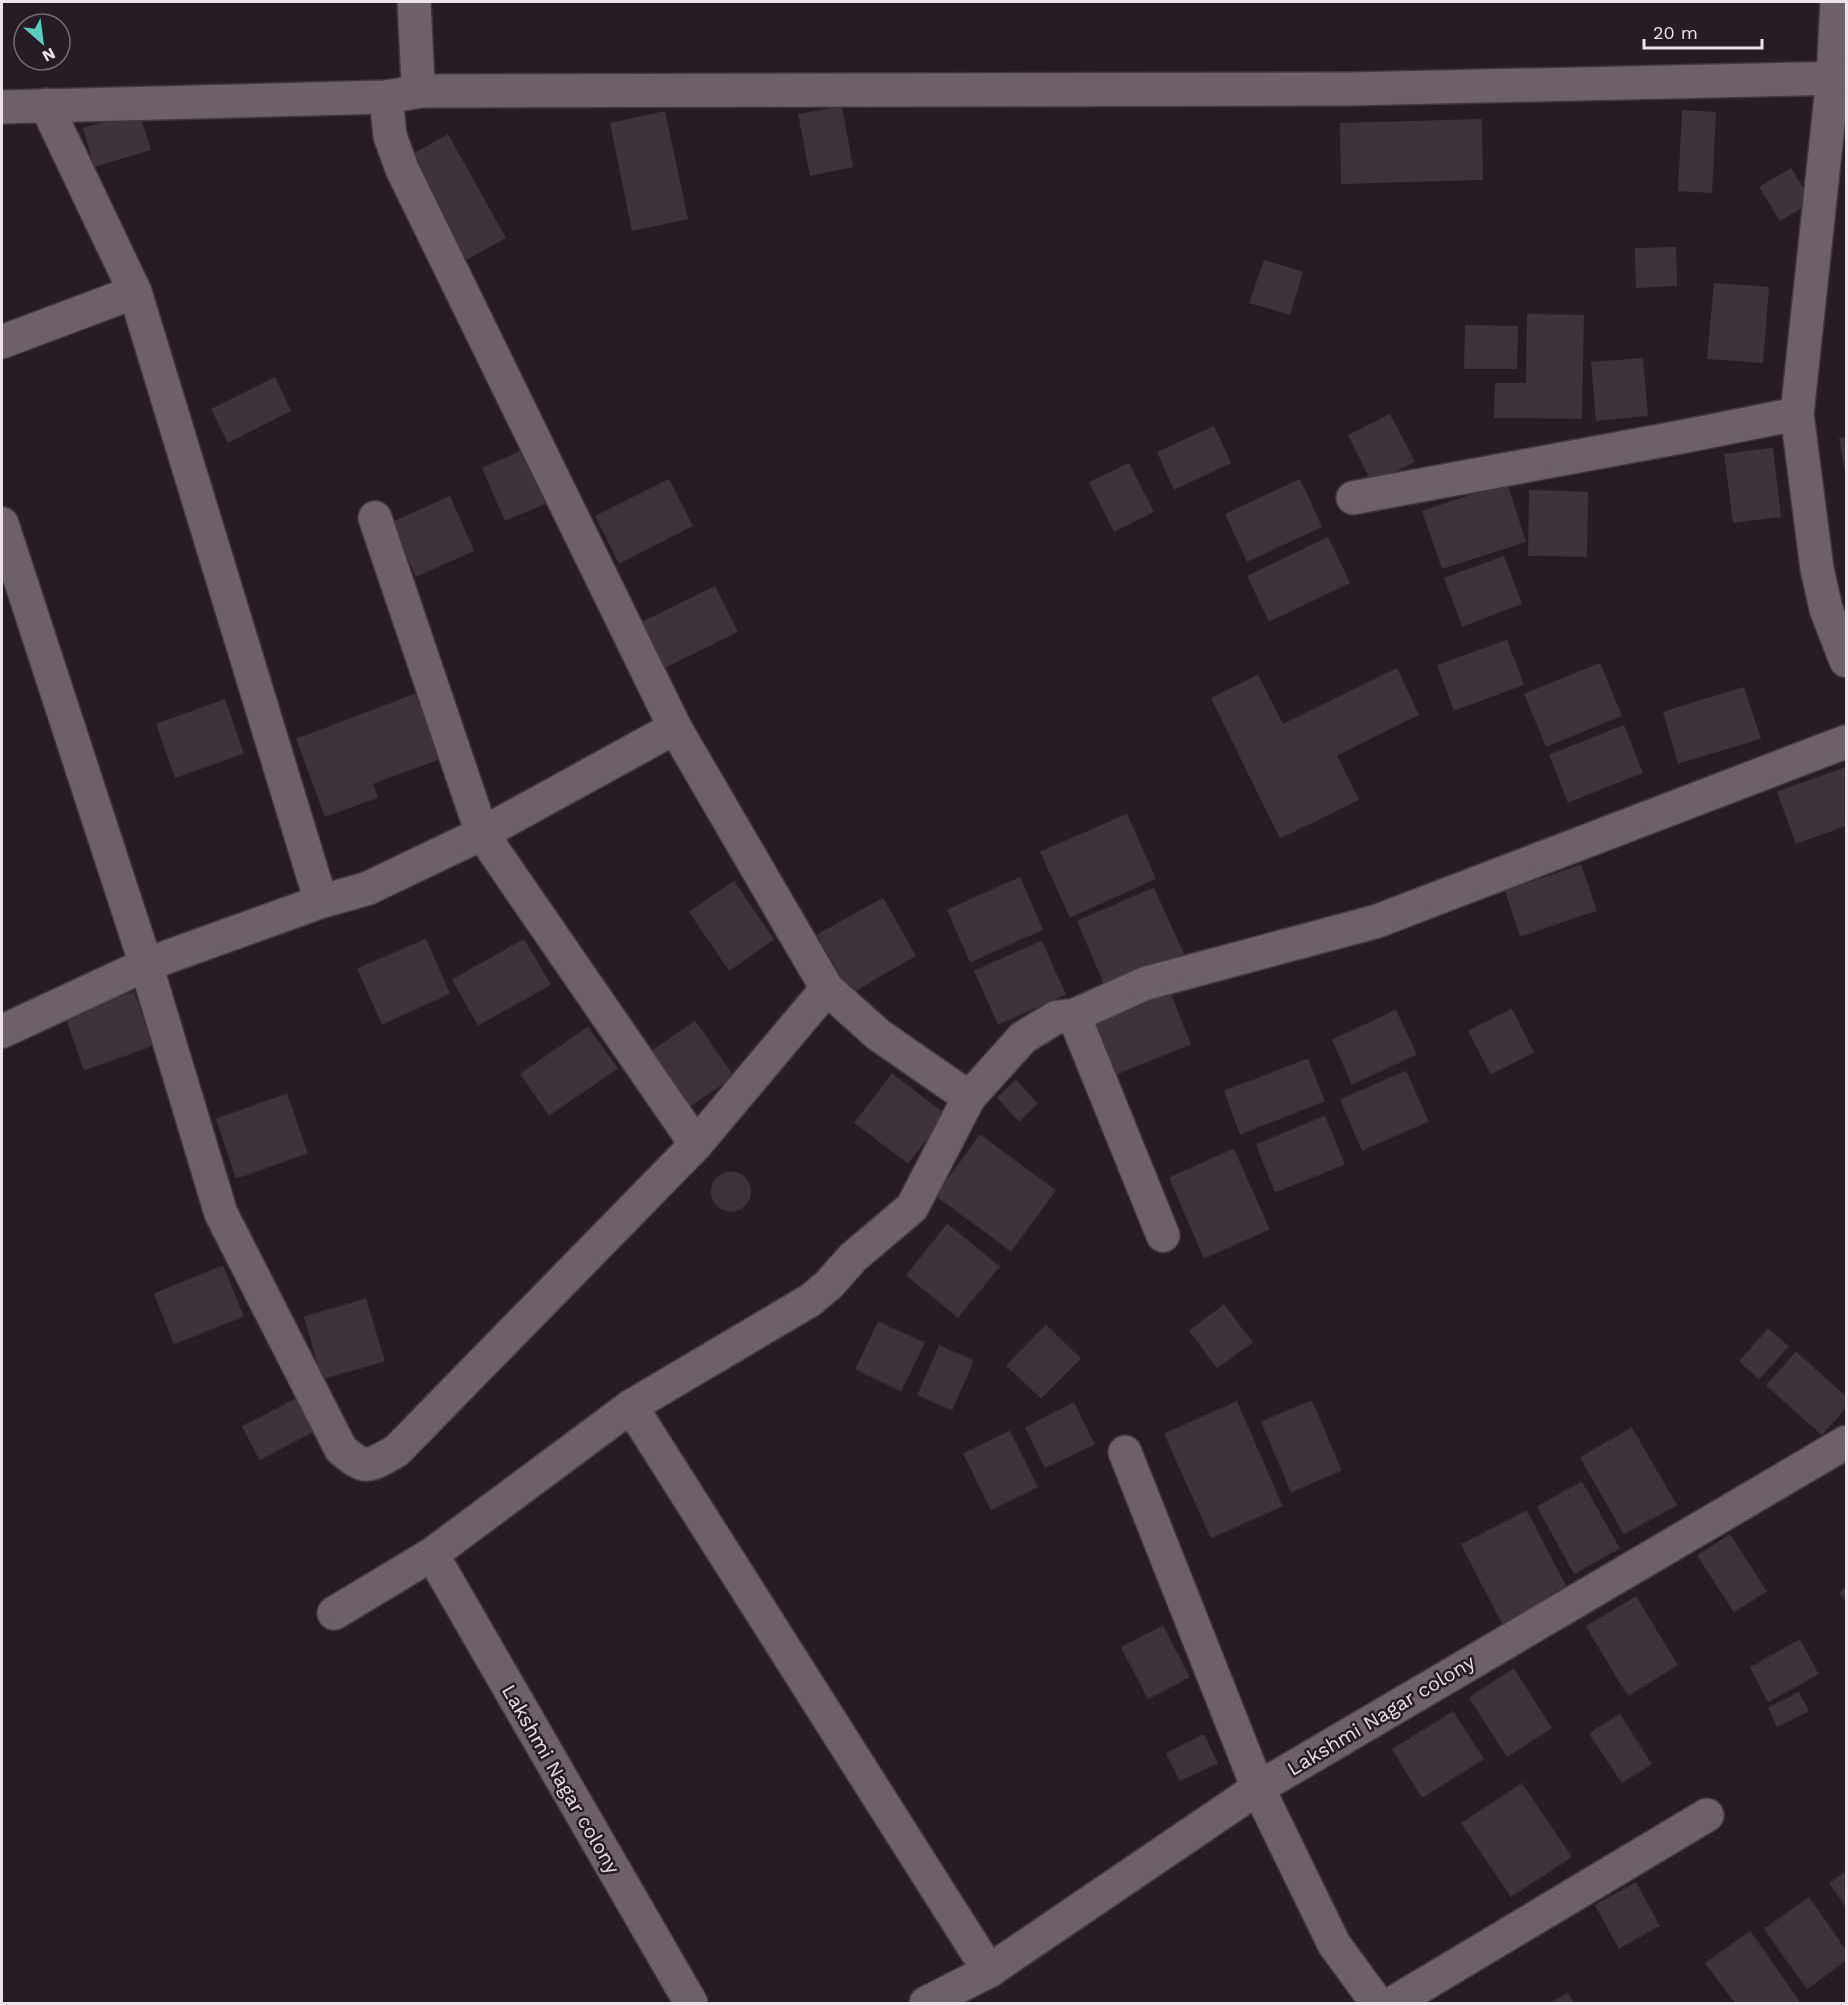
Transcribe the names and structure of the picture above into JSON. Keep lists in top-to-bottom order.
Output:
{
  "streets": {
    "street": ["Lakshmi Nagar colony"]
  },
  "scale_bar": "20 m",
  "north": "bottom right"
}
